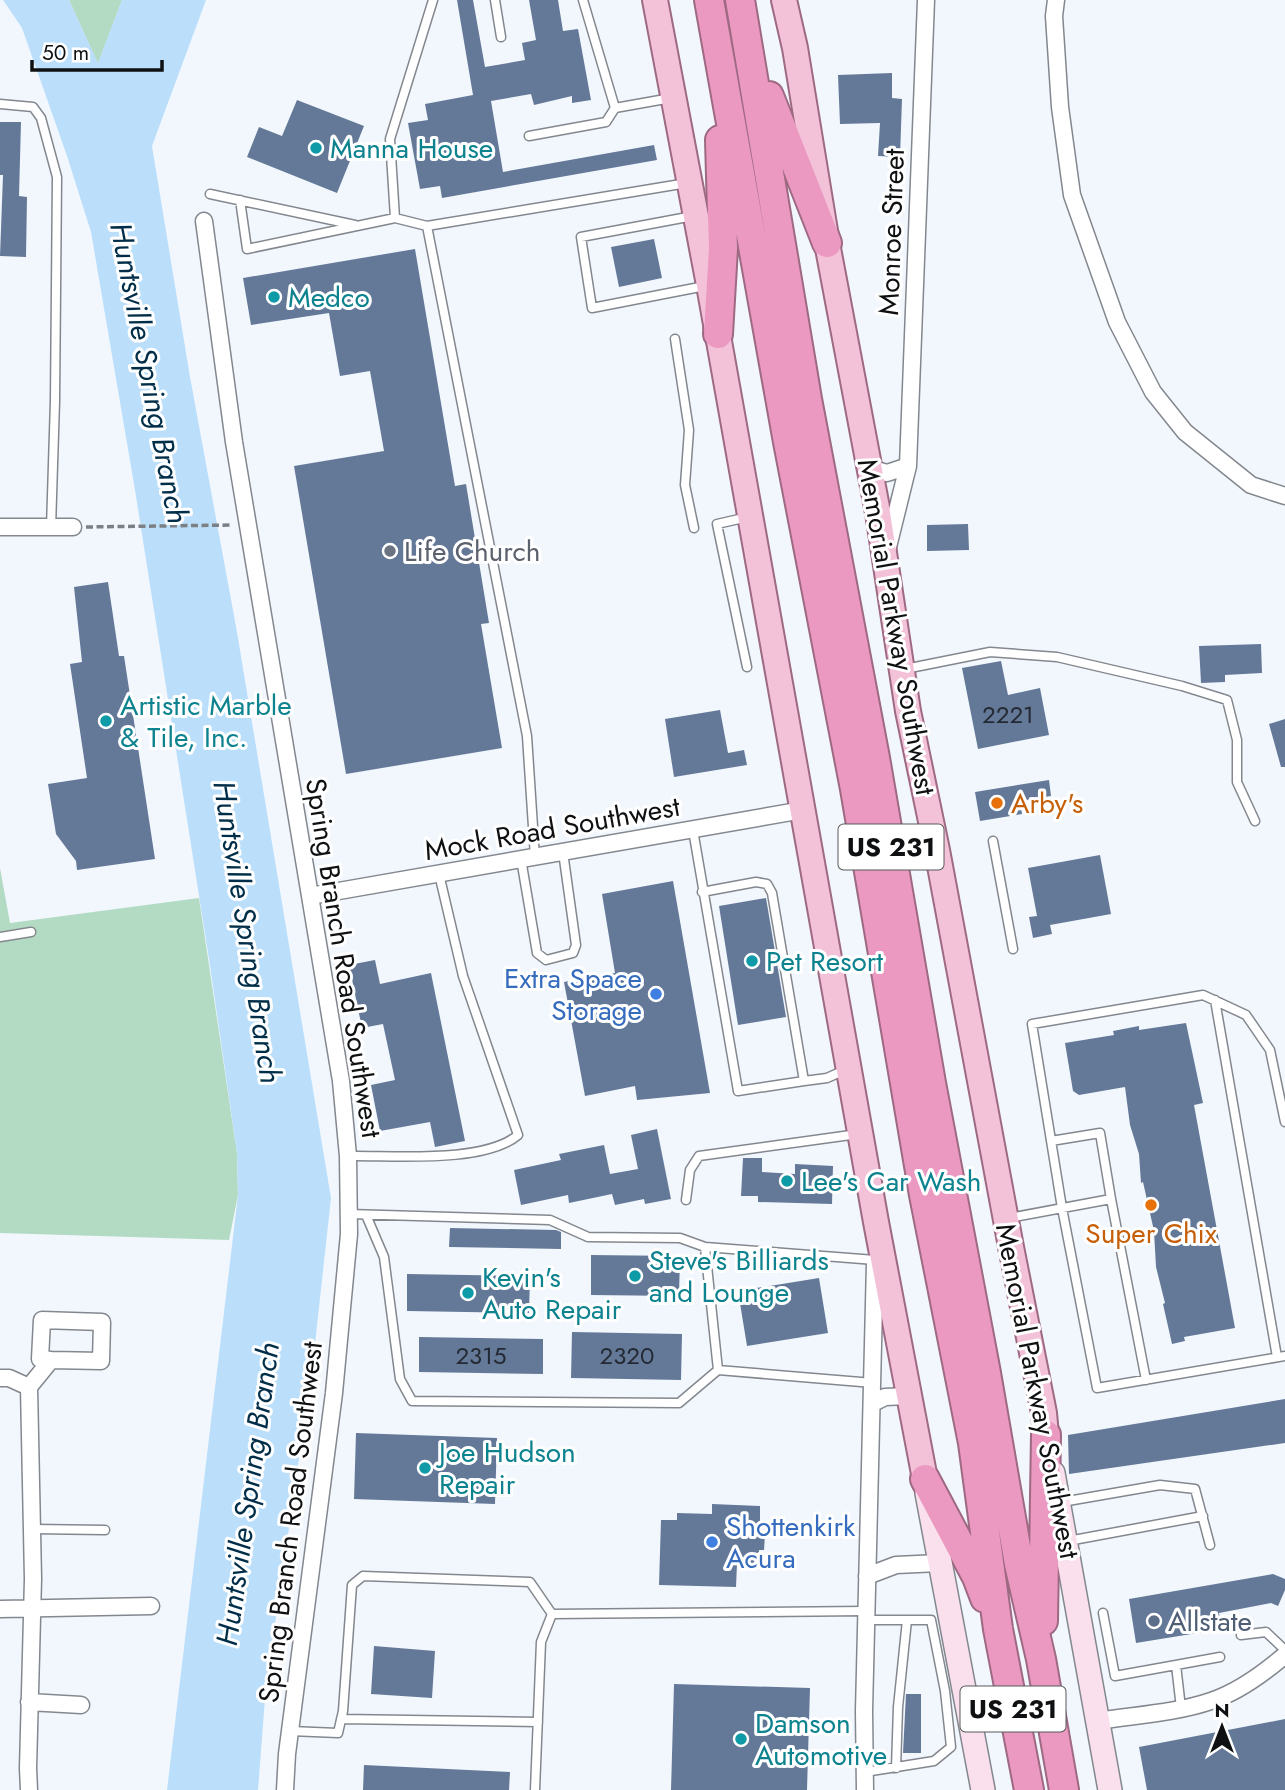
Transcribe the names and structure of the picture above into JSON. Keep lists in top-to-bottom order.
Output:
{
  "streets": {
    "highway": ["Memorial Parkway Southwest", "US 231"],
    "street": ["Monroe Street", "Mock Road Southwest", "Spring Branch Road Southwest"]
  },
  "crossings": [
    ["Monroe Street", "Memorial Parkway Southwest"],
    ["Mock Road Southwest", "Spring Branch Road Southwest"]
  ],
  "water": ["Huntsville Spring Branch"],
  "places": [
    "Manna House",
    "Medco",
    "Life Church",
    "Artistic Marble & Tile, Inc.",
    "Arby's",
    "Pet Resort",
    "Extra Space Storage",
    "Lee's Car Wash",
    "Super Chix",
    "Steve's Billiards and Lounge",
    "Kevin's Auto Repair",
    "Joe Hudson Repair",
    "Shottenkirk Acura",
    "Allstate",
    "Damson Automotive"
  ],
  "house_numbers": ["2221", "2315", "2320"],
  "scale_bar": "50 m",
  "north": "top"
}
